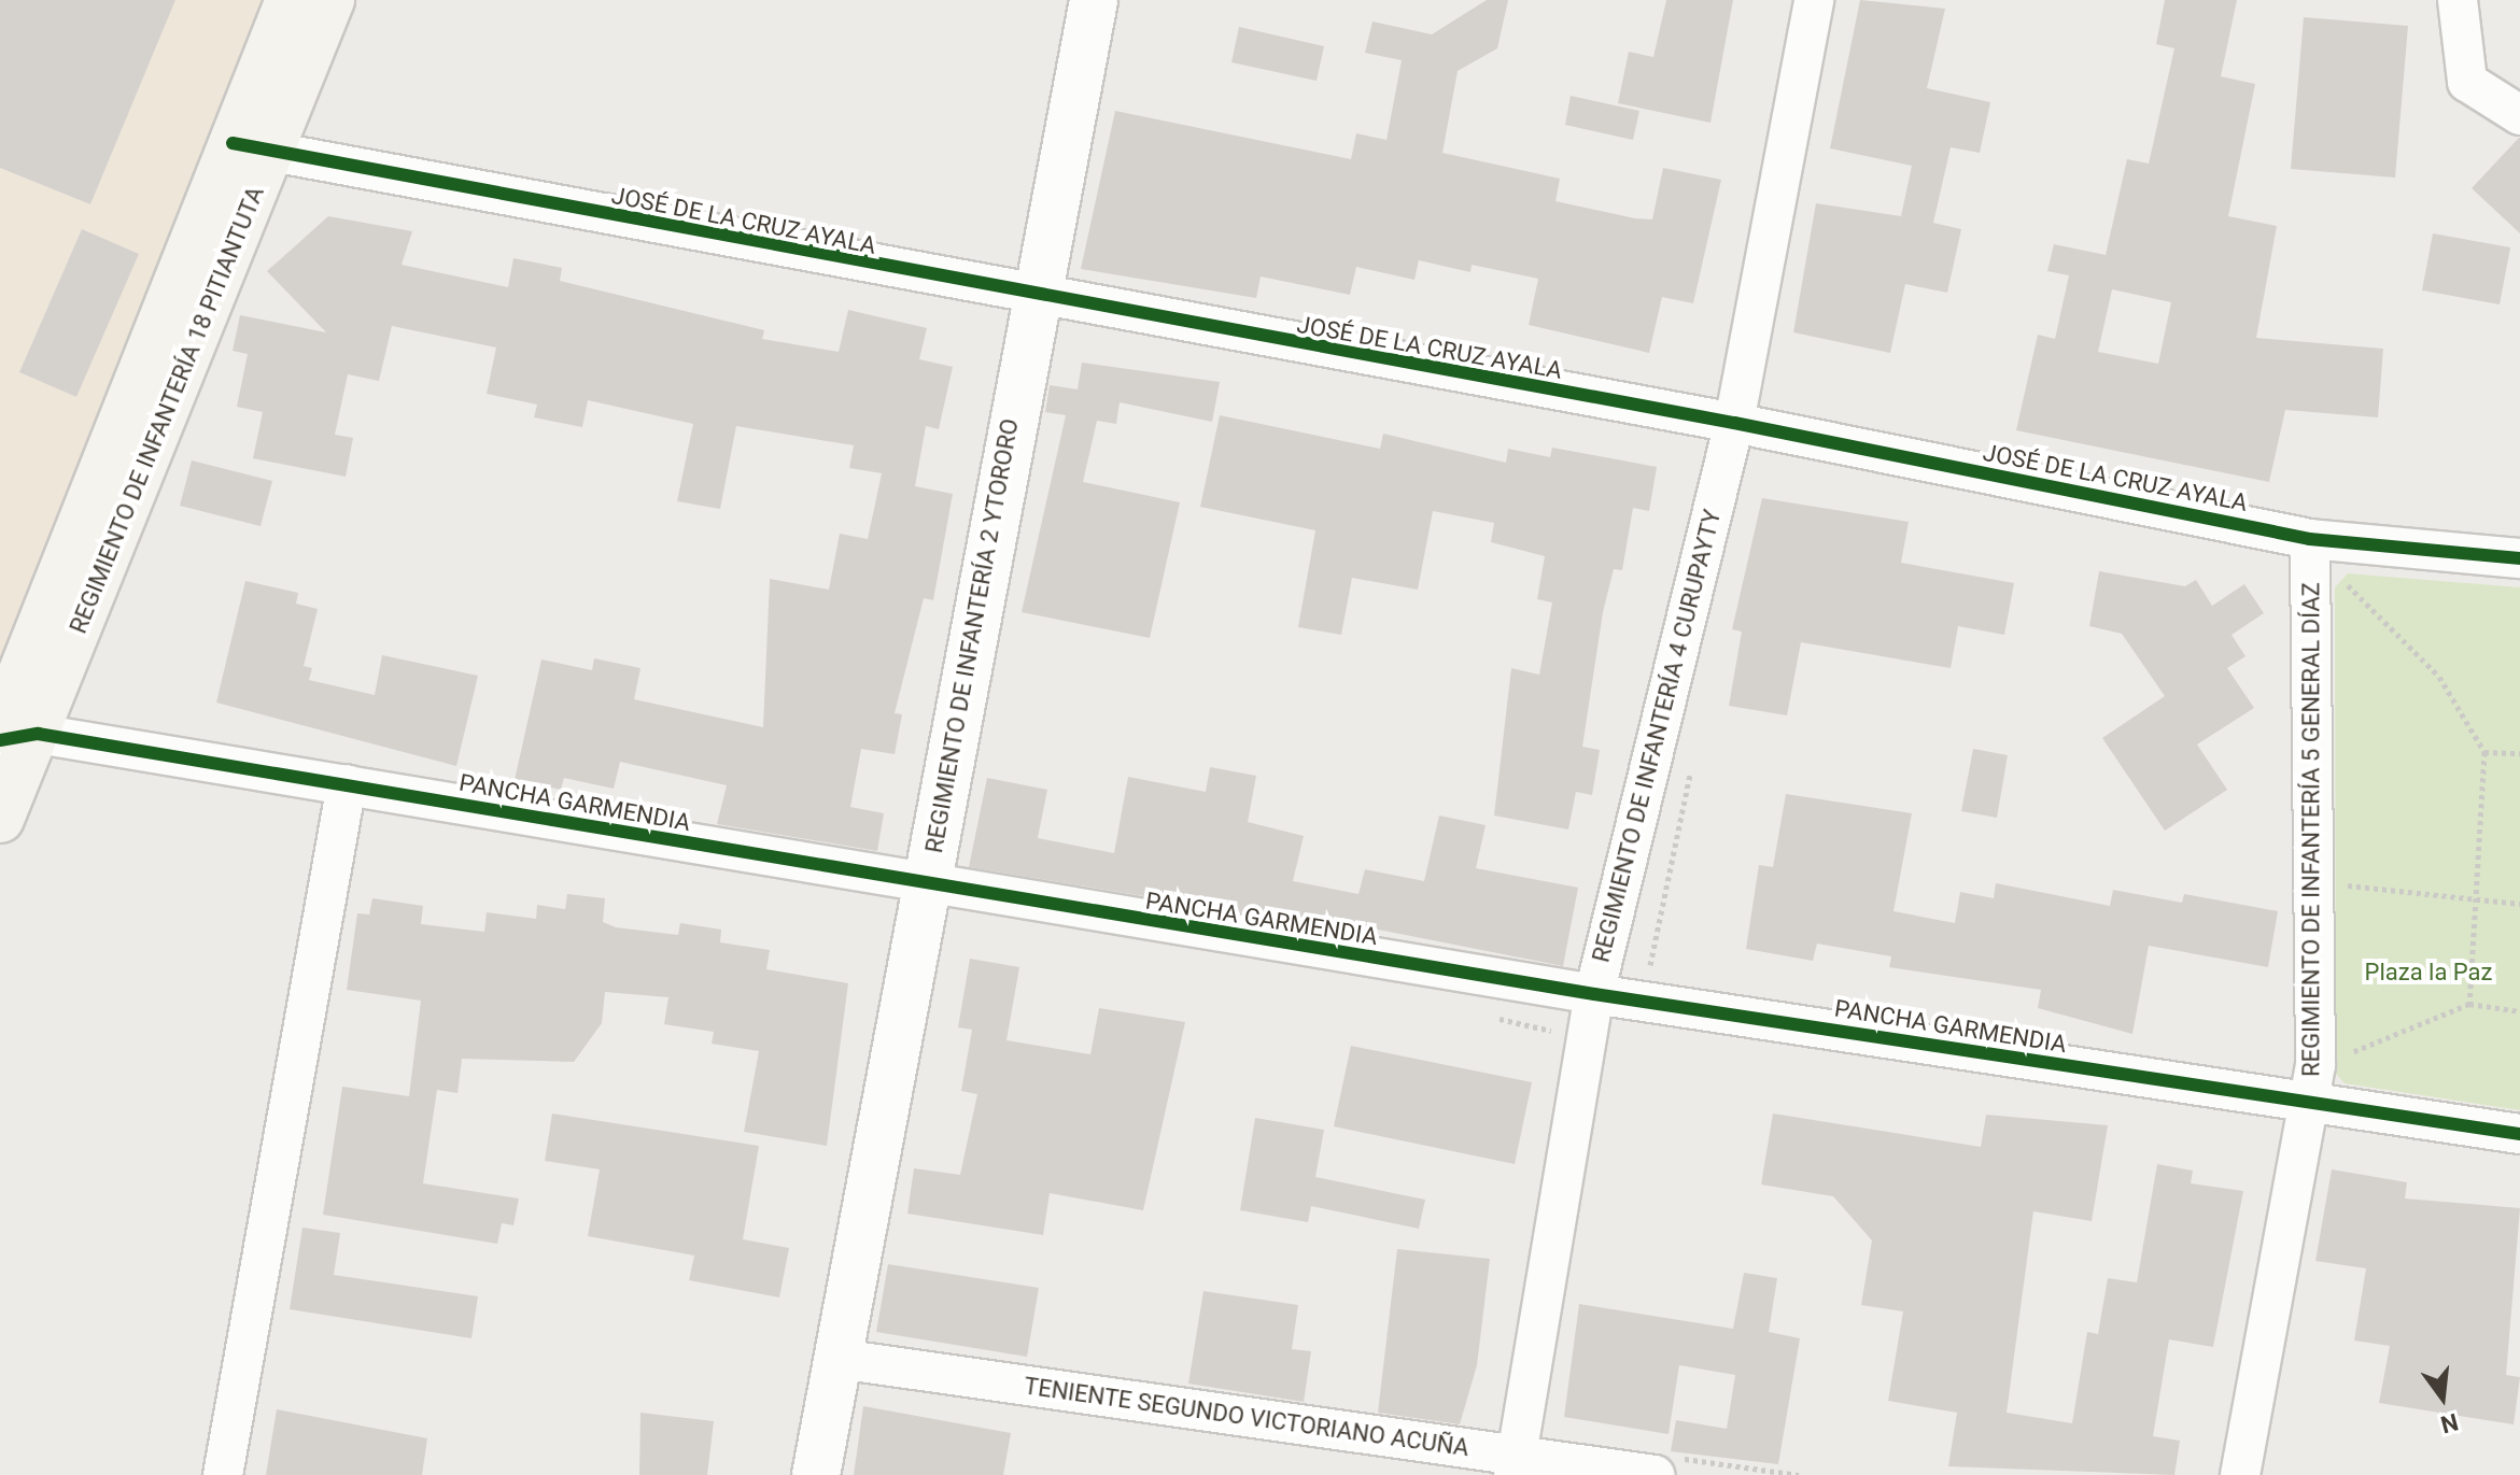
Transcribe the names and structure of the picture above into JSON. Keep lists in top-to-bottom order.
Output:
{
  "streets": {
    "main road": ["REGIMIENTO DE INFANTERÍA 18 PITIANTUTA"],
    "street": [
      "JOSÉ DE LA CRUZ AYALA",
      "REGIMIENTO DE INFANTERÍA 2 YTORORO",
      "REGIMIENTO DE INFANTERÍA 4 CURUPAYTY",
      "PANCHA GARMENDIA",
      "REGIMIENTO DE INFANTERÍA 5 GENERAL DÍAZ",
      "TENIENTE SEGUNDO VICTORIANO ACUÑA"
    ]
  },
  "crossings": [
    ["JOSÉ DE LA CRUZ AYALA", "REGIMIENTO DE INFANTERÍA 18 PITIANTUTA"],
    ["JOSÉ DE LA CRUZ AYALA", "REGIMIENTO DE INFANTERÍA 2 YTORORO"],
    ["JOSÉ DE LA CRUZ AYALA", "REGIMIENTO DE INFANTERÍA 4 CURUPAYTY"],
    ["JOSÉ DE LA CRUZ AYALA", "REGIMIENTO DE INFANTERÍA 5 GENERAL DÍAZ"],
    ["REGIMIENTO DE INFANTERÍA 18 PITIANTUTA", "PANCHA GARMENDIA"],
    ["REGIMIENTO DE INFANTERÍA 2 YTORORO", "PANCHA GARMENDIA"],
    ["REGIMIENTO DE INFANTERÍA 2 YTORORO", "TENIENTE SEGUNDO VICTORIANO ACUÑA"],
    ["REGIMIENTO DE INFANTERÍA 4 CURUPAYTY", "PANCHA GARMENDIA"],
    ["REGIMIENTO DE INFANTERÍA 4 CURUPAYTY", "TENIENTE SEGUNDO VICTORIANO ACUÑA"],
    ["PANCHA GARMENDIA", "REGIMIENTO DE INFANTERÍA 5 GENERAL DÍAZ"]
  ],
  "parks": ["Plaza la Paz"],
  "north": "bottom"
}
